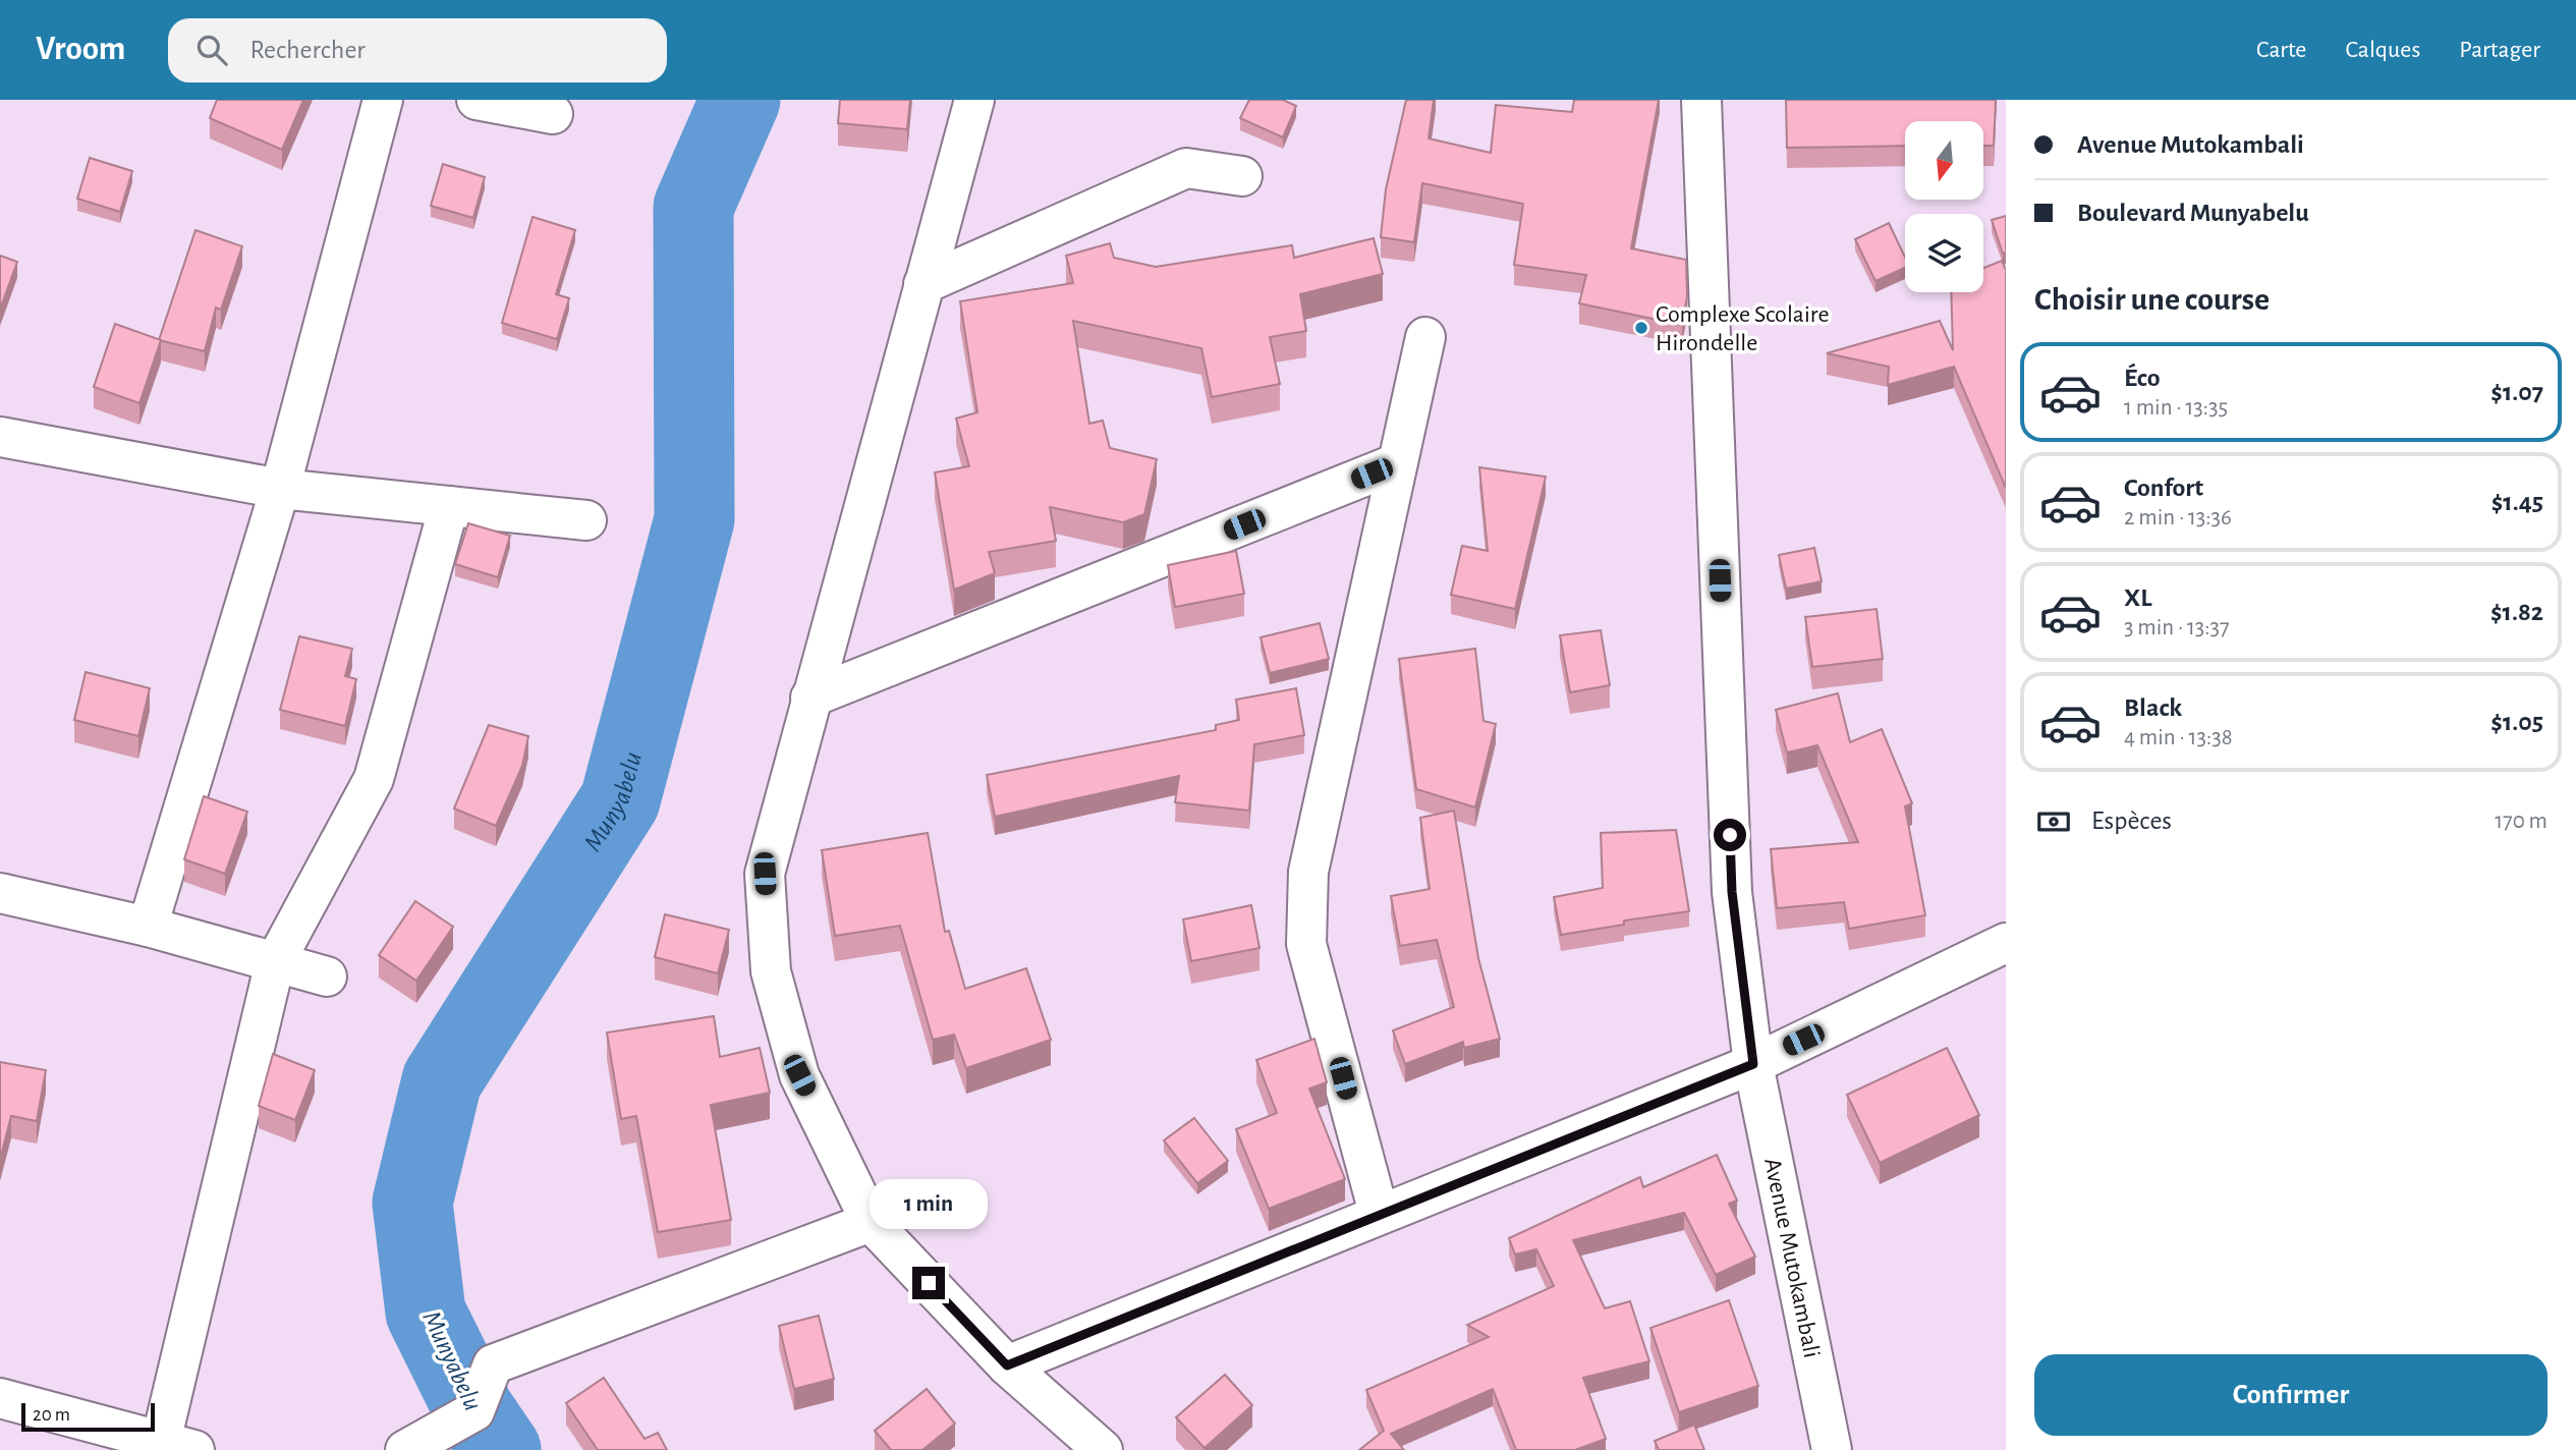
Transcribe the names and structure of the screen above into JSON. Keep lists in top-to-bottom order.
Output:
{
  "streets": {
    "street": ["Avenue Mutokambali"]
  },
  "water": ["Munyabelu"],
  "places": ["Complexe Scolaire Hirondelle"],
  "scale_bar": "20 m",
  "north": "bottom",
  "page": {
    "header": "Vroom",
    "search": "Rechercher",
    "nav": ["Carte", "Calques", "Partager"],
    "banner": ["Avenue Mutokambali", "Boulevard Munyabelu"],
    "heading": "Choisir une course",
    "list": [
      {
        "name": "Éco",
        "note": "1 min · 13:35",
        "value": "$1.07"
      },
      {
        "name": "Confort",
        "note": "2 min · 13:36",
        "value": "$1.45"
      },
      {
        "name": "XL",
        "note": "3 min · 13:37",
        "value": "$1.82"
      },
      {
        "name": "Black",
        "note": "4 min · 13:38",
        "value": "$1.05"
      }
    ],
    "pay": ["Espèces", "170 m"],
    "bubble": "1 min",
    "buttons": "Confirmer",
    "scale": "20 m"
  }
}
